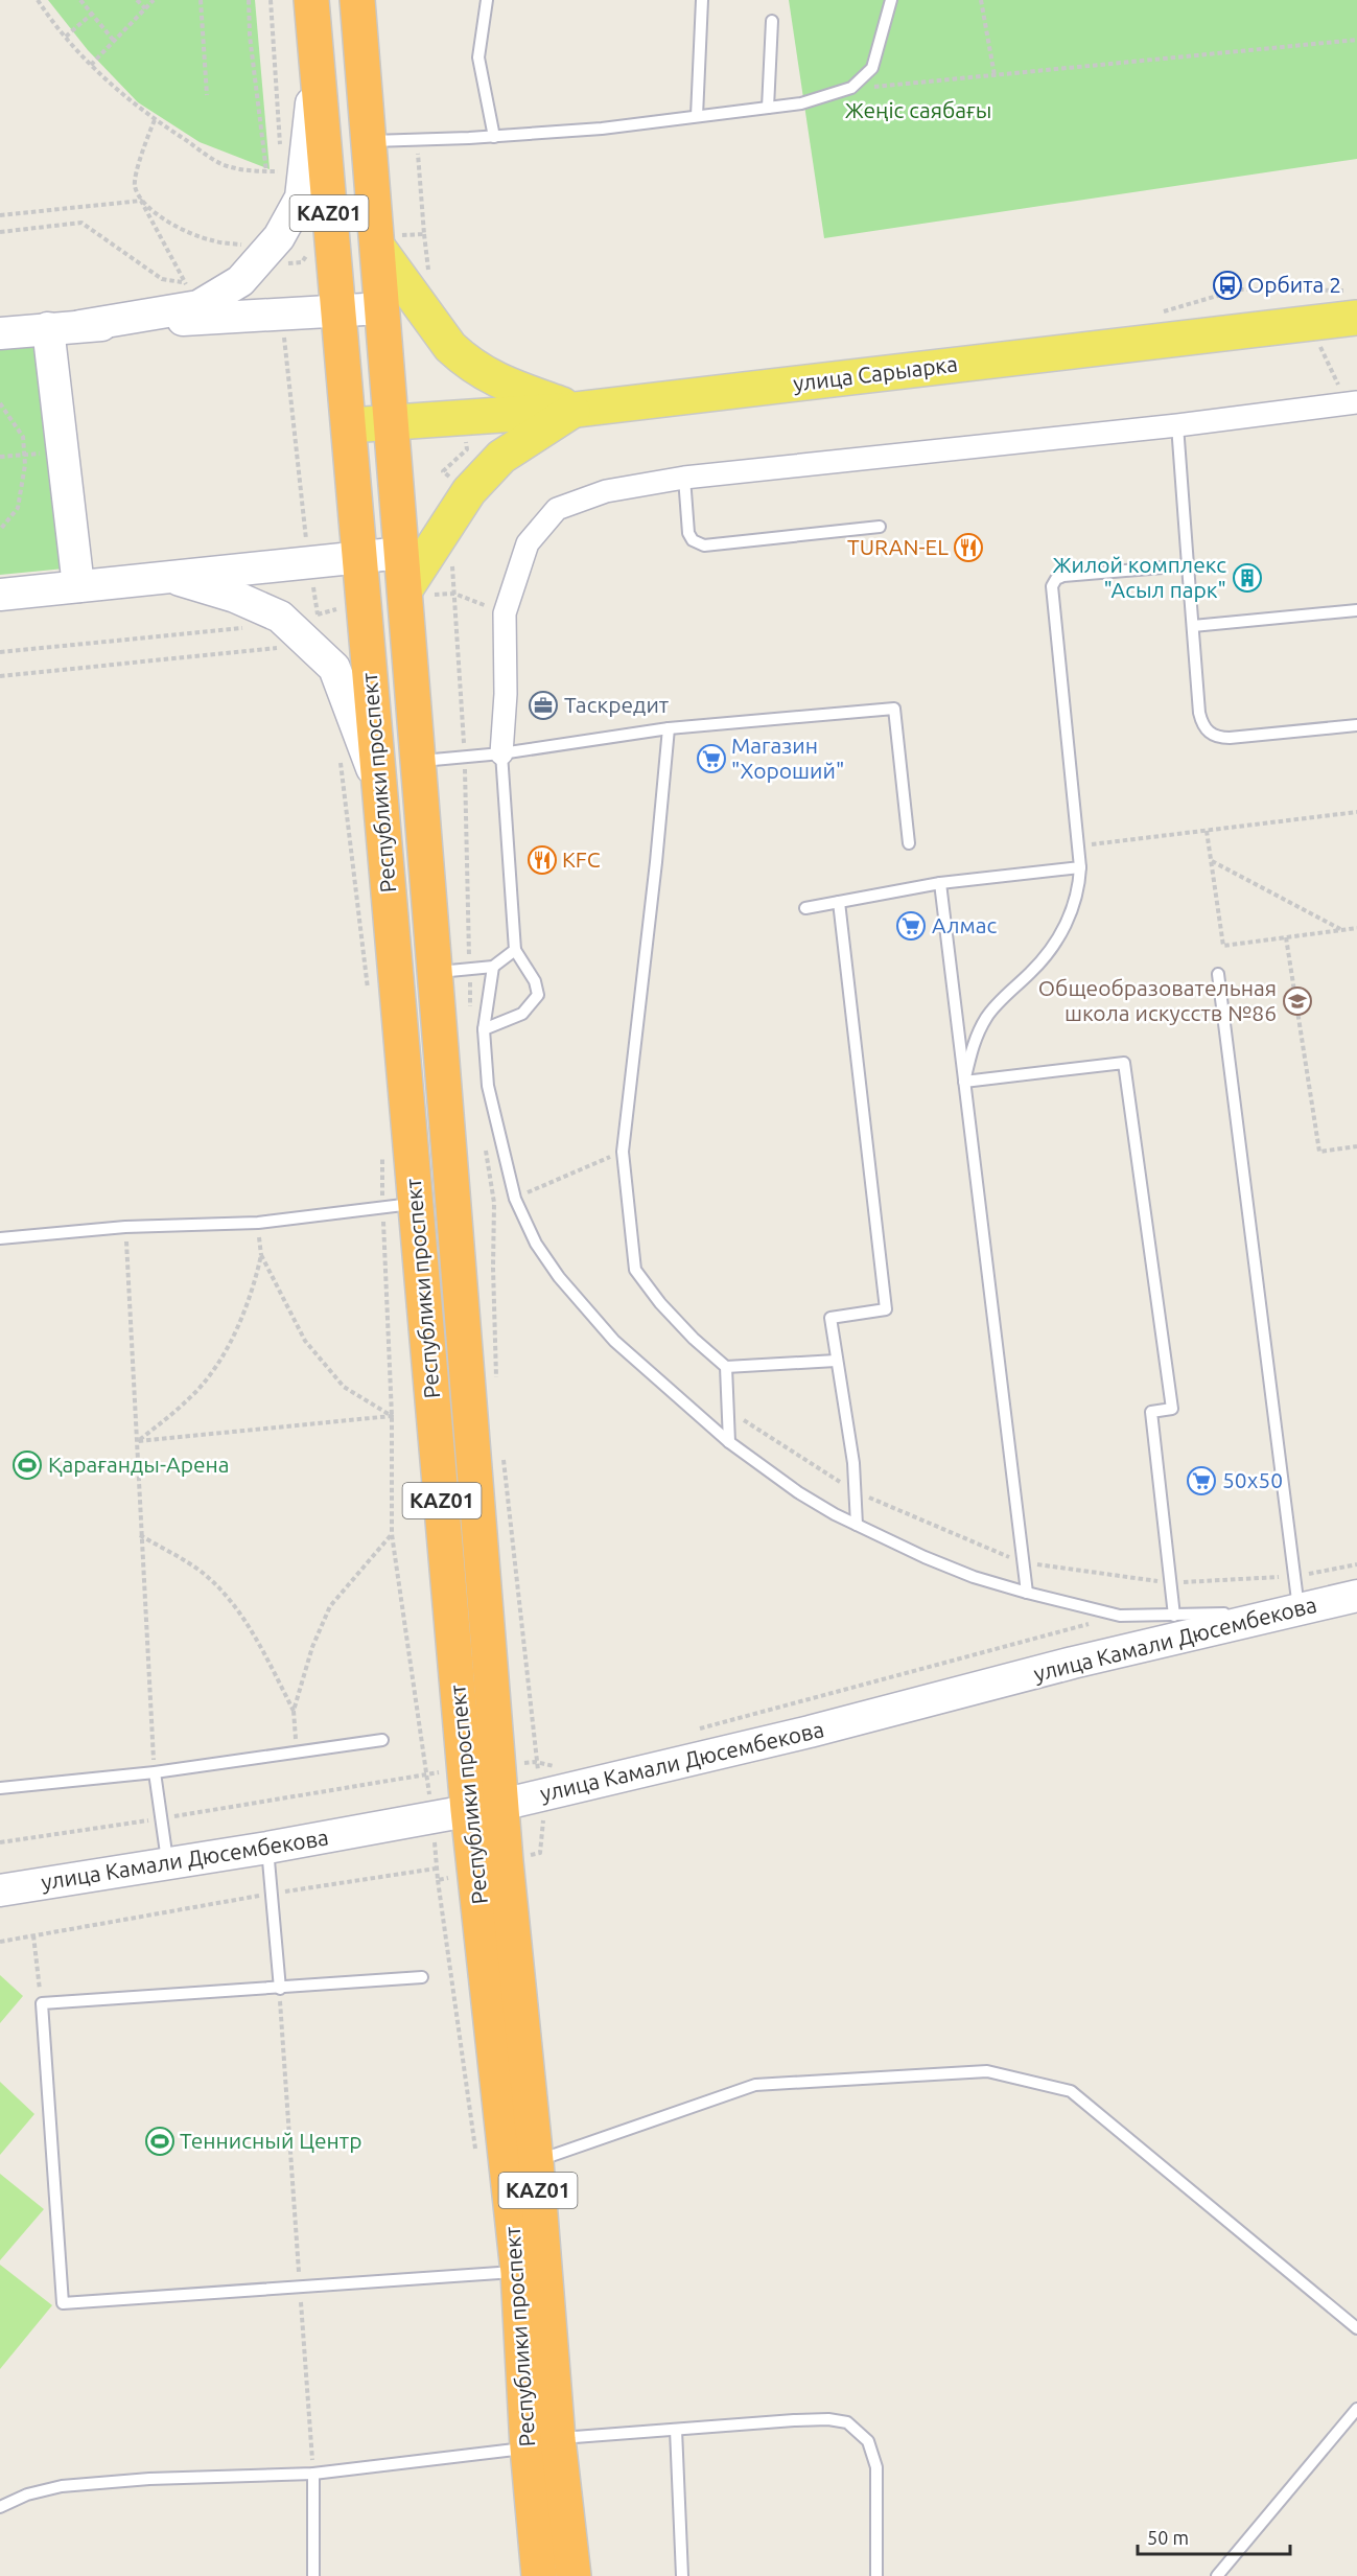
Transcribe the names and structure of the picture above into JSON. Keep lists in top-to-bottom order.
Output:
{
  "streets": {
    "highway": ["KАZ01", "Республики проспект"],
    "main road": ["улица Сарыарка", "улица Камали Дюсембекова"]
  },
  "crossings": [
    ["улица Сарыарка", "Республики проспект"],
    ["Республики проспект", "улица Камали Дюсембекова"]
  ],
  "parks": ["Жеңіс саябағы"],
  "places": {
    "bus stop": ["Орбита 2"],
    "restaurant": ["TURAN-EL", "KFC"],
    "building": ["Жилой комплекс \"Асыл парк\""],
    "office": ["Таскредит"],
    "supermarket": ["Магазин \"Хороший\"", "Алмас", "50х50"],
    "school or university": ["Общеобразовательная школа искусств №86"],
    "sports": ["Қарағанды-Арена", "Теннисный Центр"]
  },
  "scale_bar": "50 m"
}
